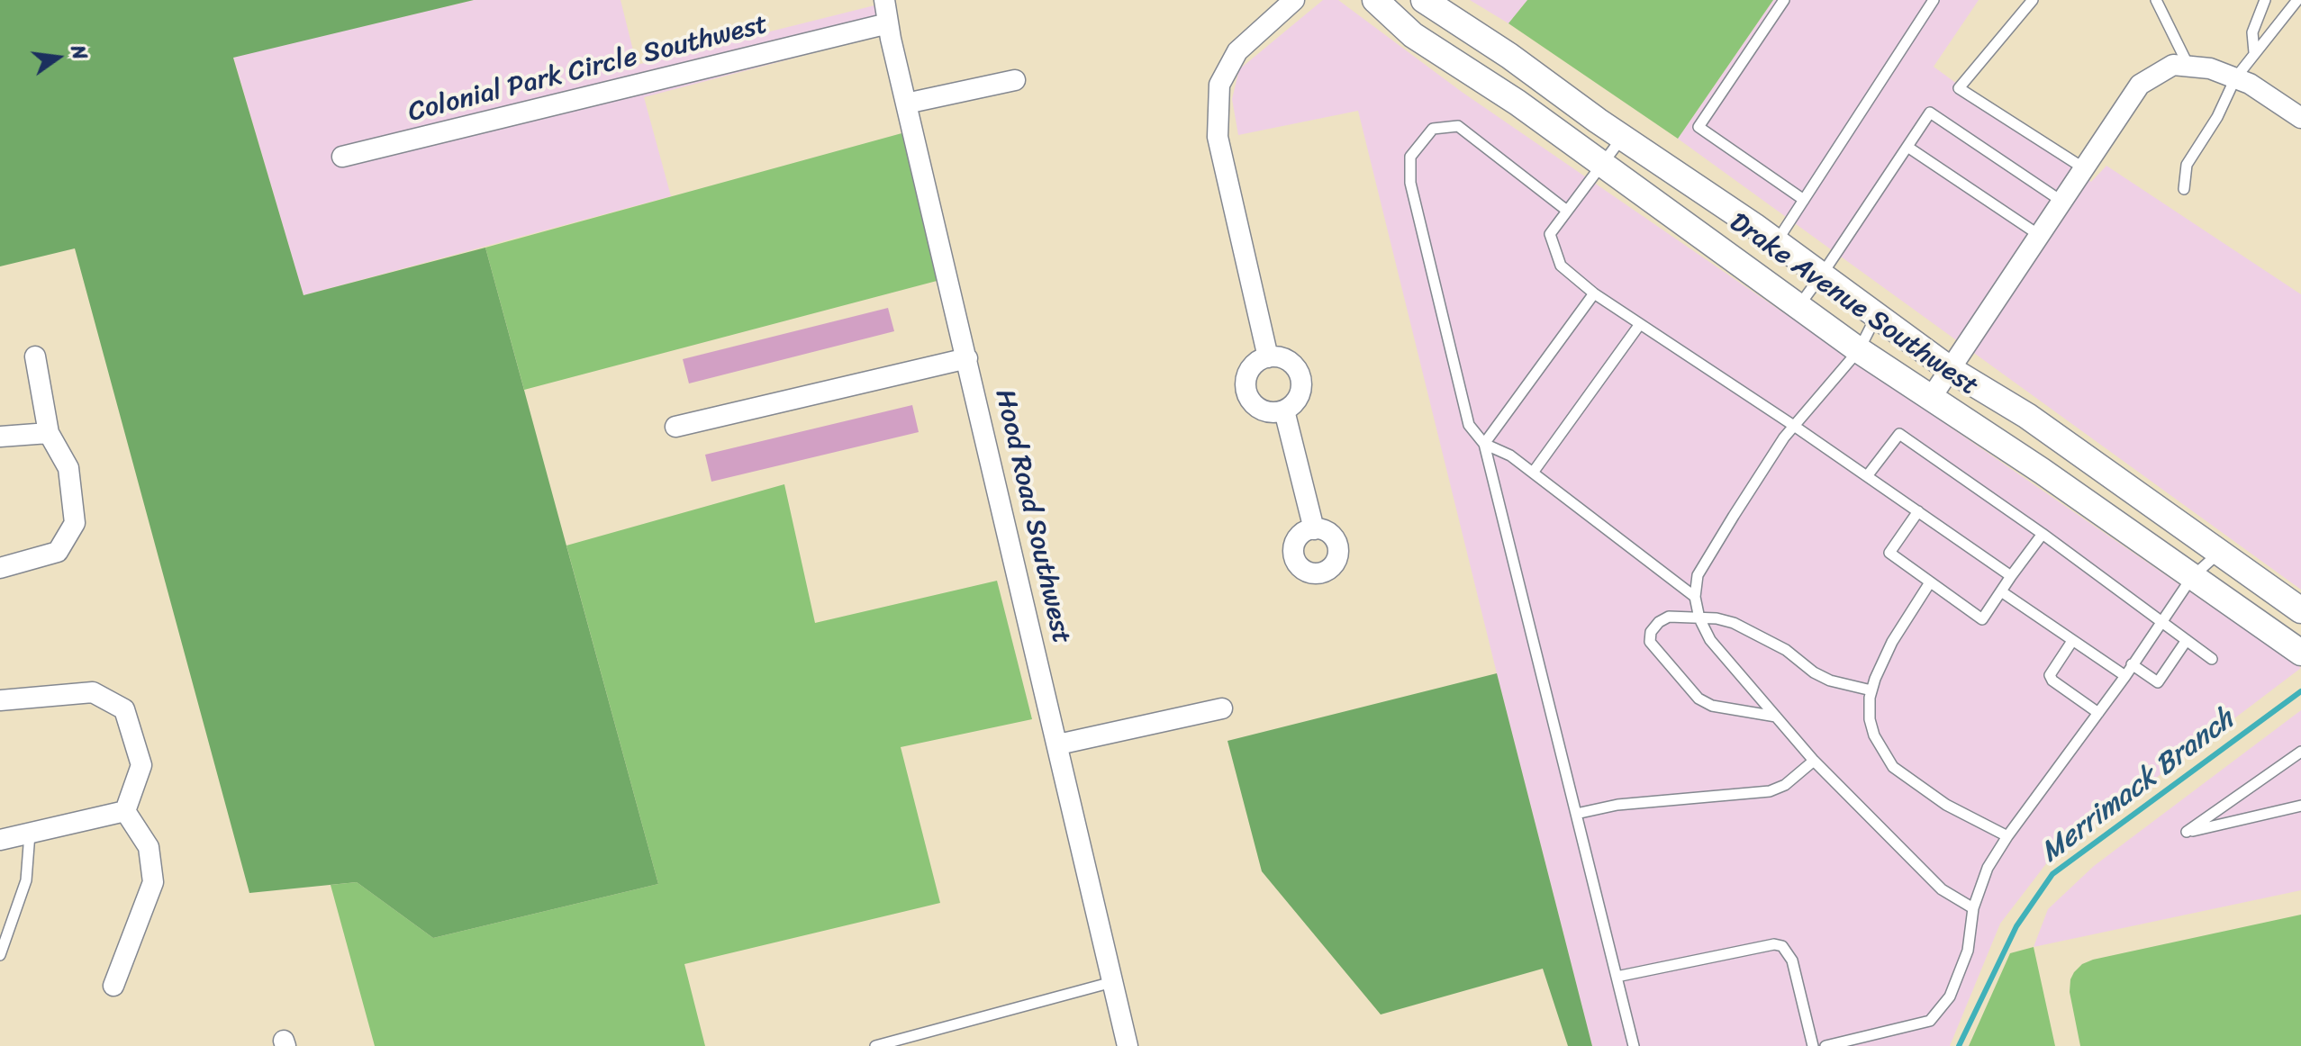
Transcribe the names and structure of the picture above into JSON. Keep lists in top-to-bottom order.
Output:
{
  "streets": {
    "street": ["Colonial Park Circle Southwest", "Drake Avenue Southwest", "Hood Road Southwest"]
  },
  "crossings": [
    ["Colonial Park Circle Southwest", "Hood Road Southwest"]
  ],
  "water": ["Merrimack Branch"],
  "north": "right"
}
